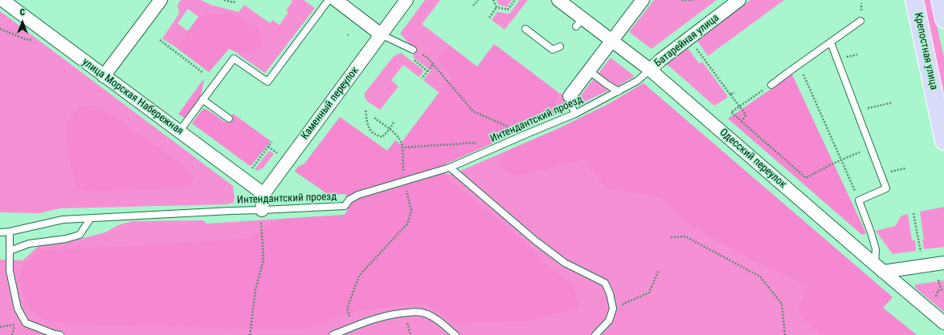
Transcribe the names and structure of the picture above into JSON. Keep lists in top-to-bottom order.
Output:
{
  "streets": {
    "main road": ["Крепостная улица"],
    "street": [
      "Батарейная улица",
      "улица Морская Набережная",
      "Каменный переулок",
      "Одесский переулок"
    ],
    "lane": ["Интендантский проезд"]
  },
  "crossings": [
    ["Батарейная улица", "Интендантский проезд"],
    ["Батарейная улица", "Одесский переулок"],
    ["улица Морская Набережная", "Каменный переулок"],
    ["Интендантский проезд", "Одесский переулок"]
  ],
  "north": "top"
}
